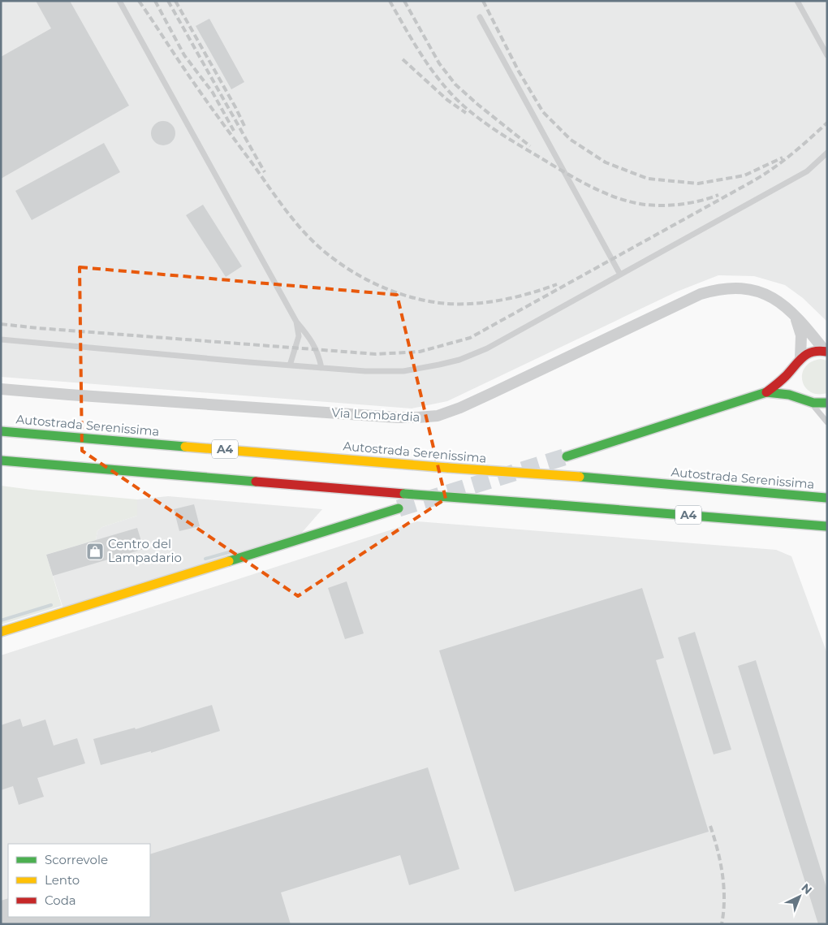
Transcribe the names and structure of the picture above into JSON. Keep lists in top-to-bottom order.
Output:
{
  "streets": {
    "main road": ["Autostrada Serenissima", "A4"],
    "street": ["Via Lombardia"]
  },
  "places": {
    "shop": ["Centro del Lampadario"]
  },
  "legend": ["Scorrevole", "Lento", "Coda"],
  "north": "top right"
}
